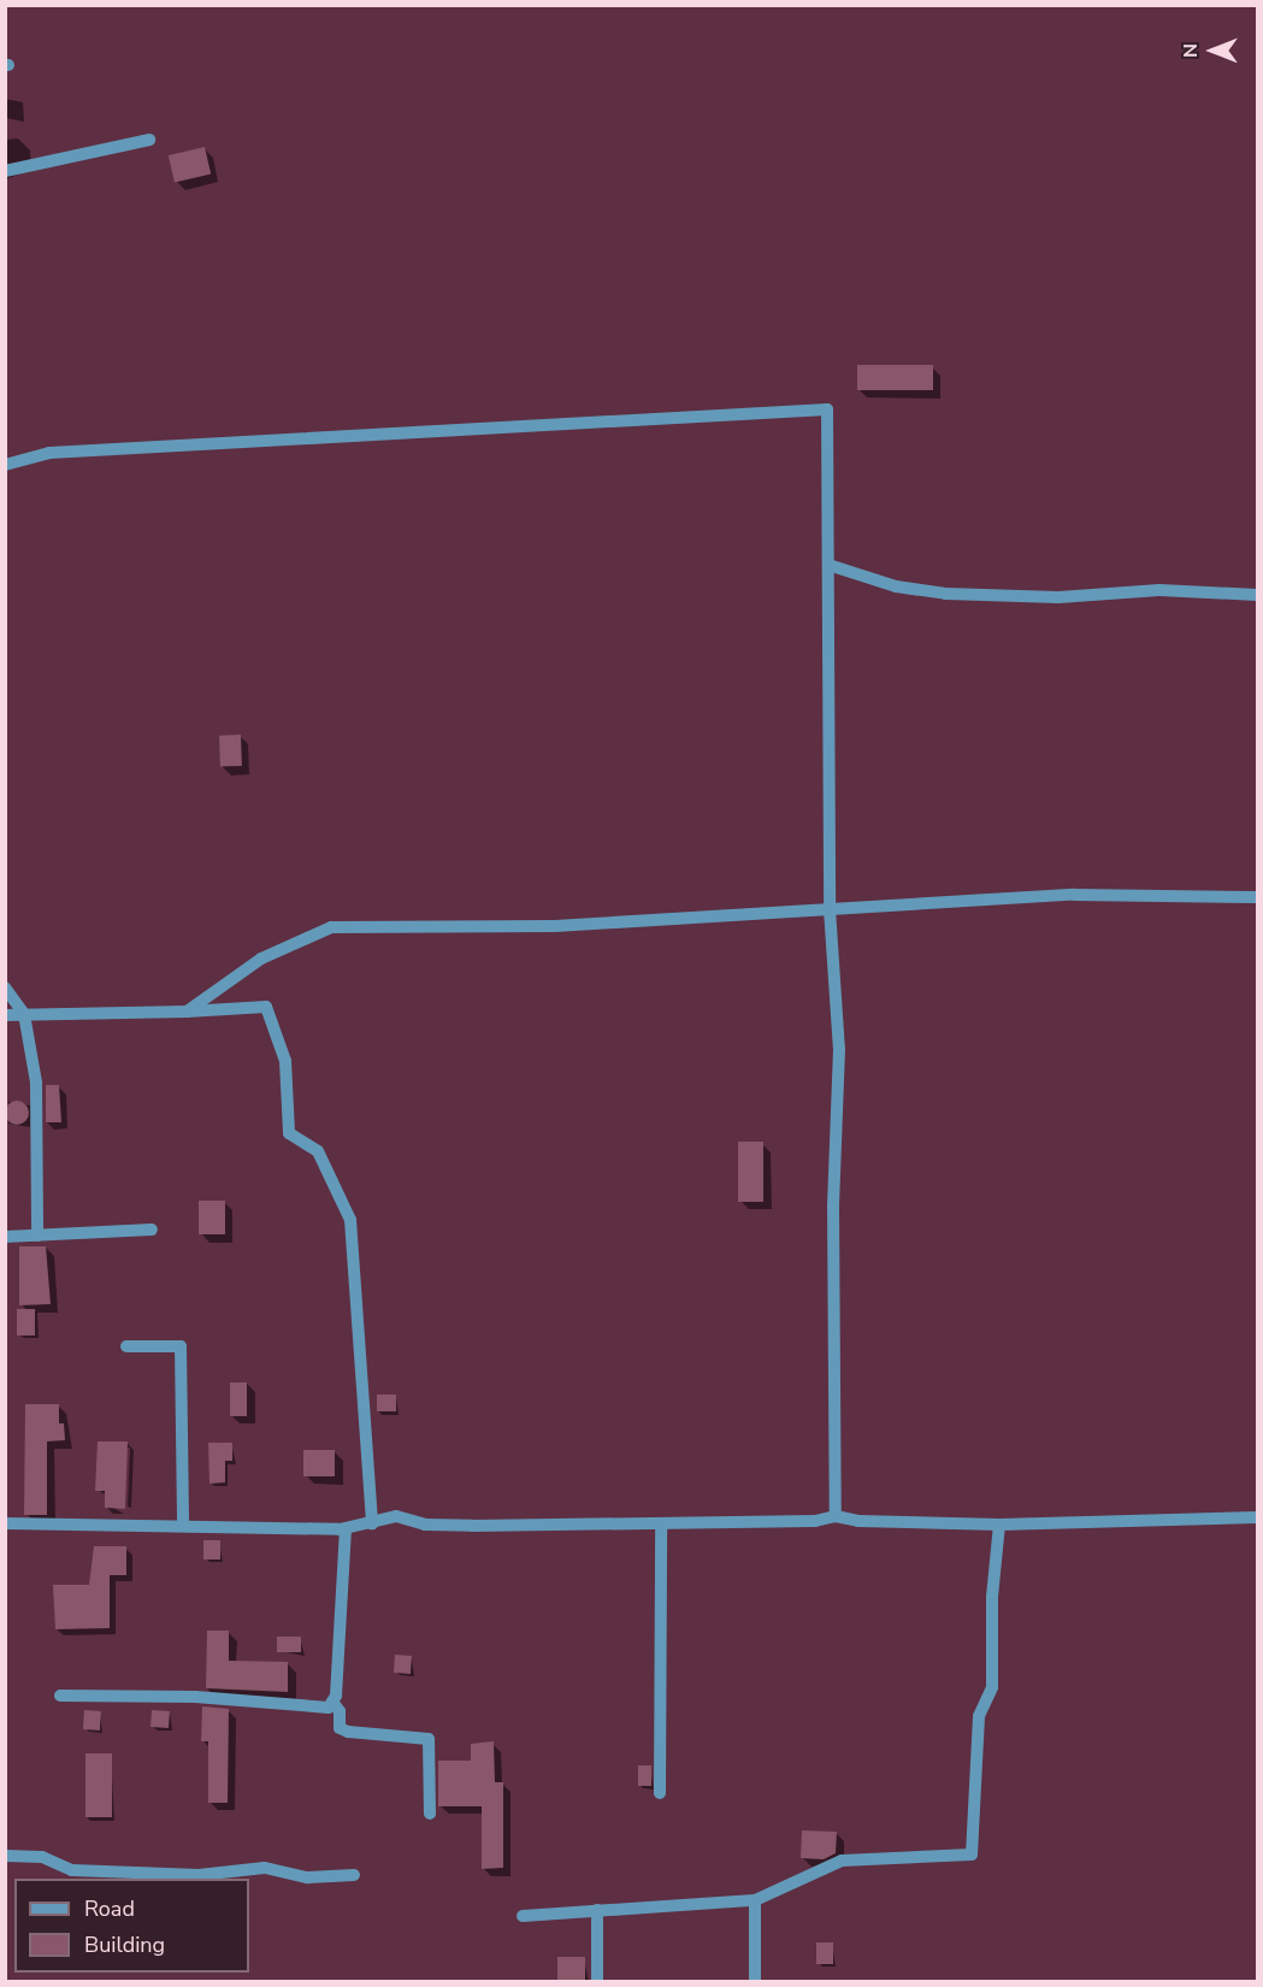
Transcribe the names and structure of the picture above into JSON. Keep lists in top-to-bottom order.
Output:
{
  "legend": ["Road", "Building"],
  "north": "left"
}
